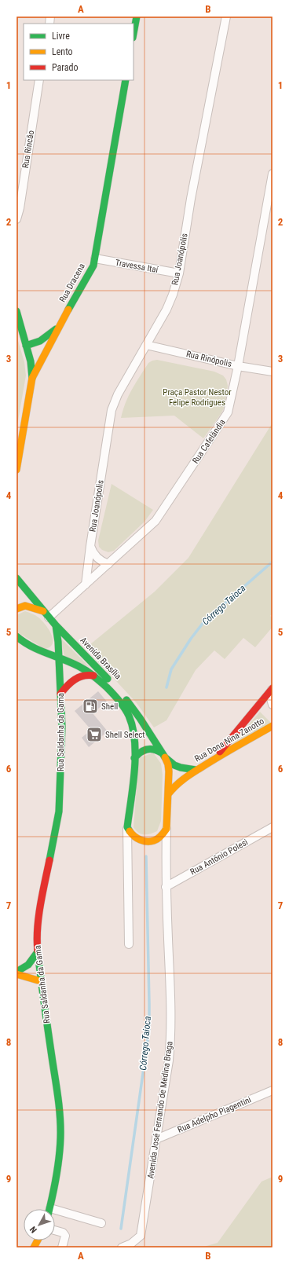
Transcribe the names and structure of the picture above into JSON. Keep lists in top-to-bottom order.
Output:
{
  "streets": {
    "main road": [
      "Rua Dracena",
      "Avenida Brasília",
      "Rua Saldanha da Gama",
      "Rua Dona Nina Zanotto",
      "Avenida José Fernando de Medina Braga"
    ],
    "street": [
      "Rua Rincão",
      "Rua Joanópolis",
      "Travessa Itaí",
      "Rua Rinópolis",
      "Rua Cafelândia",
      "Rua Antônio Polesi",
      "Rua Adelpho Piagentini"
    ]
  },
  "crossings": [
    ["Rua Joanópolis", "Travessa Itaí"],
    ["Rua Joanópolis", "Rua Rinópolis"],
    ["Rua Joanópolis", "Rua Cafelândia"],
    ["Travessa Itaí", "Rua Dracena"],
    ["Rua Rinópolis", "Rua Cafelândia"],
    ["Rua Cafelândia", "Avenida Brasília"],
    ["Avenida Brasília", "Rua Saldanha da Gama"],
    ["Avenida Brasília", "Rua Dona Nina Zanotto"],
    ["Avenida Brasília", "Avenida José Fernando de Medina Braga"],
    ["Rua Dona Nina Zanotto", "Avenida José Fernando de Medina Braga"],
    ["Rua Antônio Polesi", "Avenida José Fernando de Medina Braga"],
    ["Avenida José Fernando de Medina Braga", "Rua Adelpho Piagentini"]
  ],
  "water": ["Córrego Taioca"],
  "parks": ["Praça Pastor Nestor Felipe Rodrigues"],
  "places": {
    "fuel station": ["Shell"],
    "supermarket": ["Shell Select"]
  },
  "legend": ["Livre", "Lento", "Parado"],
  "north": "bottom left",
  "grid": {
    "columns": ["A", "B"],
    "rows": [
      "1",
      "2",
      "3",
      "4",
      "5",
      "6",
      "7",
      "8",
      "9"
    ]
  }
}
